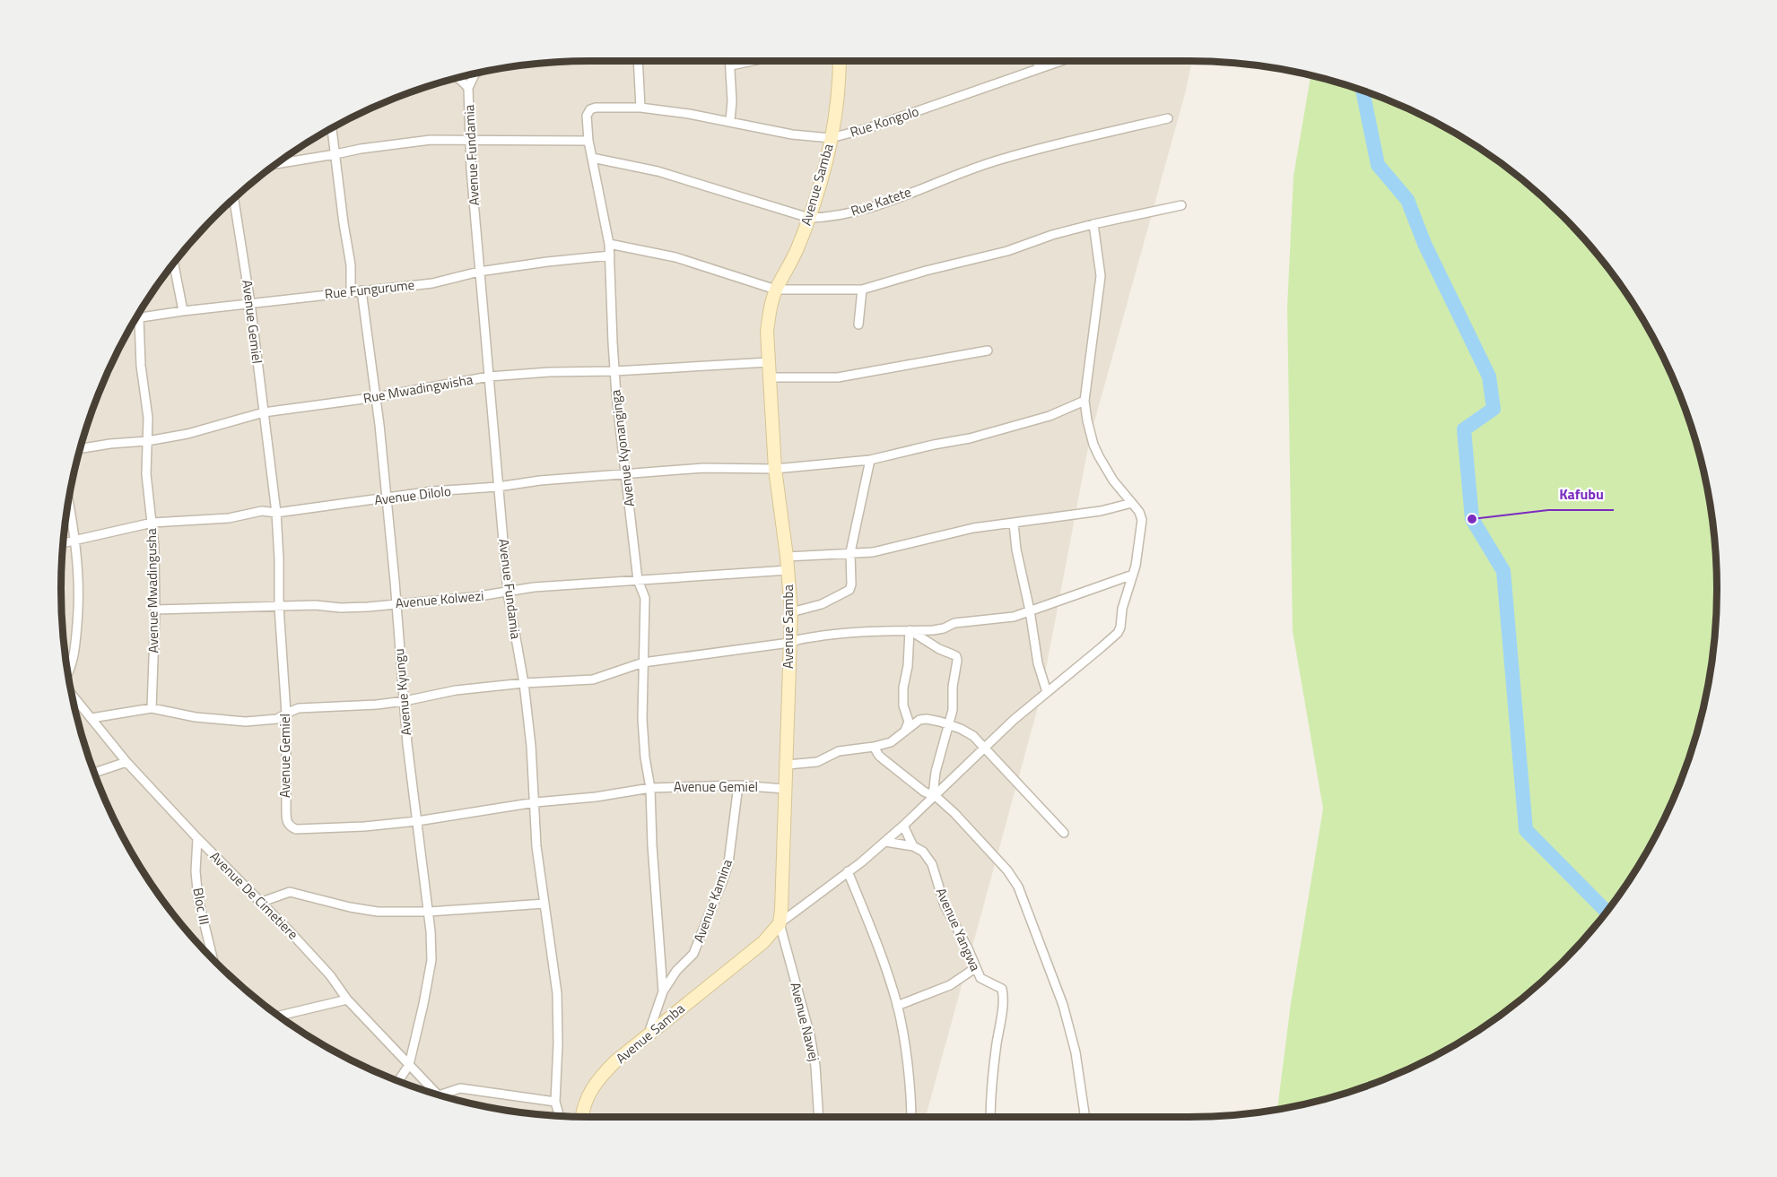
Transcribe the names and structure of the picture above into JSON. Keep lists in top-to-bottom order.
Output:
{
  "streets": {
    "street": [
      "Rue Kongolo",
      "Avenue Fundamia",
      "Avenue Samba",
      "Rue Katete",
      "Rue Fungurume",
      "Avenue Gemiel",
      "Rue Mwadingwisha",
      "Avenue Kyonanginga",
      "Avenue Dilolo",
      "Avenue Mwadingusha",
      "Avenue Kolwezi",
      "Avenue Kyungu",
      "Avenue De Cimetiere",
      "Avenue Kamina",
      "Bloc III",
      "Avenue Yangwa",
      "Avenue Nawej"
    ]
  },
  "crossings": [
    ["Rue Kongolo", "Avenue Samba"],
    ["Rue Kongolo", "Avenue Kyonanginga"],
    ["Avenue Fundamia", "Rue Fungurume"],
    ["Avenue Fundamia", "Avenue Gemiel"],
    ["Avenue Fundamia", "Rue Mwadingwisha"],
    ["Avenue Fundamia", "Avenue Dilolo"],
    ["Avenue Fundamia", "Avenue Kolwezi"],
    ["Avenue Samba", "Rue Katete"],
    ["Avenue Samba", "Avenue Gemiel"],
    ["Avenue Samba", "Rue Mwadingwisha"],
    ["Avenue Samba", "Avenue Dilolo"],
    ["Avenue Samba", "Avenue Kolwezi"],
    ["Avenue Samba", "Avenue Kamina"],
    ["Avenue Samba", "Avenue Nawej"],
    ["Rue Katete", "Avenue Kyonanginga"],
    ["Rue Fungurume", "Avenue Gemiel"],
    ["Rue Fungurume", "Avenue Kyonanginga"],
    ["Rue Fungurume", "Avenue Mwadingusha"],
    ["Rue Fungurume", "Avenue Kyungu"],
    ["Avenue Gemiel", "Rue Mwadingwisha"],
    ["Avenue Gemiel", "Avenue Kyonanginga"],
    ["Avenue Gemiel", "Avenue Dilolo"],
    ["Avenue Gemiel", "Avenue Kolwezi"],
    ["Avenue Gemiel", "Avenue Kyungu"],
    ["Avenue Gemiel", "Avenue Kamina"],
    ["Rue Mwadingwisha", "Avenue Kyonanginga"],
    ["Rue Mwadingwisha", "Avenue Mwadingusha"],
    ["Rue Mwadingwisha", "Avenue Kyungu"],
    ["Avenue Kyonanginga", "Avenue Dilolo"],
    ["Avenue Kyonanginga", "Avenue Kolwezi"],
    ["Avenue Kyonanginga", "Avenue Kamina"],
    ["Avenue Dilolo", "Avenue Mwadingusha"],
    ["Avenue Dilolo", "Avenue Kyungu"],
    ["Avenue Mwadingusha", "Avenue Kolwezi"],
    ["Avenue Kolwezi", "Avenue Kyungu"],
    ["Avenue Kyungu", "Avenue De Cimetiere"],
    ["Avenue De Cimetiere", "Bloc III"]
  ],
  "places": ["Kafubu"]
}
